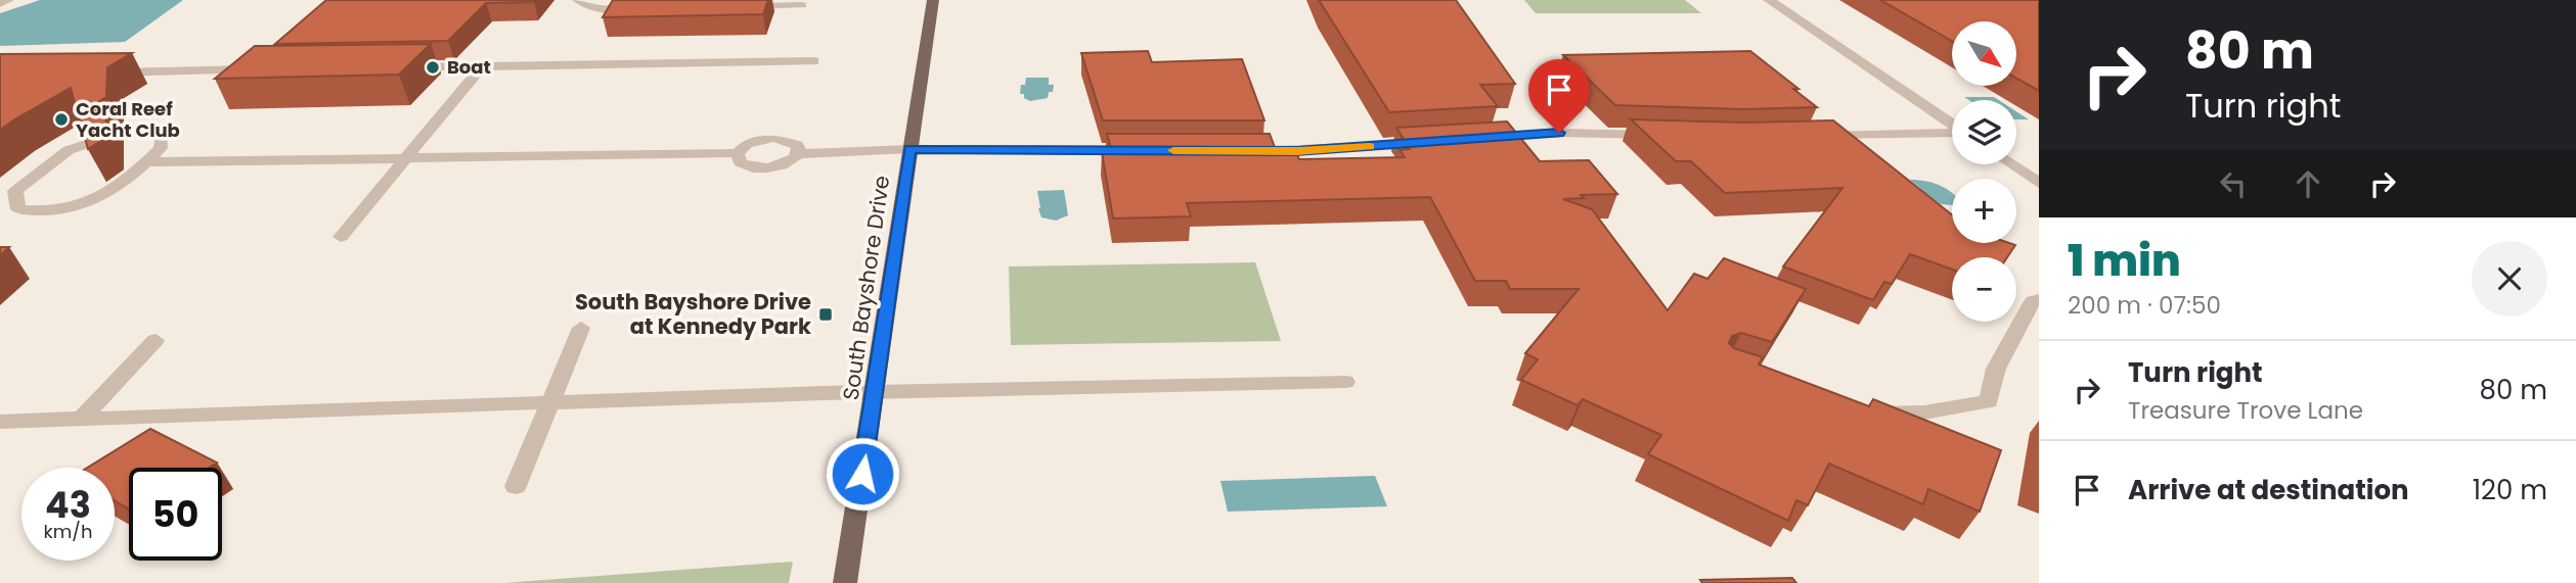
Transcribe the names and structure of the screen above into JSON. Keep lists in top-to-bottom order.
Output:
{
  "streets": {
    "main road": ["South Bayshore Drive"]
  },
  "places": {
    "other": ["Boat", "Coral Reef Yacht Club"],
    "transit": ["South Bayshore Drive at Kennedy Park"]
  },
  "north": "bottom right",
  "page": {
    "turn": ["80 m", "Turn right"],
    "map_buttons": ["+", "−"],
    "heading": ["1 min", "200 m · 07:50"],
    "list": [
      {
        "name": "Turn right",
        "note": "Treasure Trove Lane",
        "value": "80 m"
      },
      {
        "name": "Arrive at destination",
        "value": "120 m"
      }
    ],
    "speed": "43 km/h",
    "limit": "50"
  }
}
